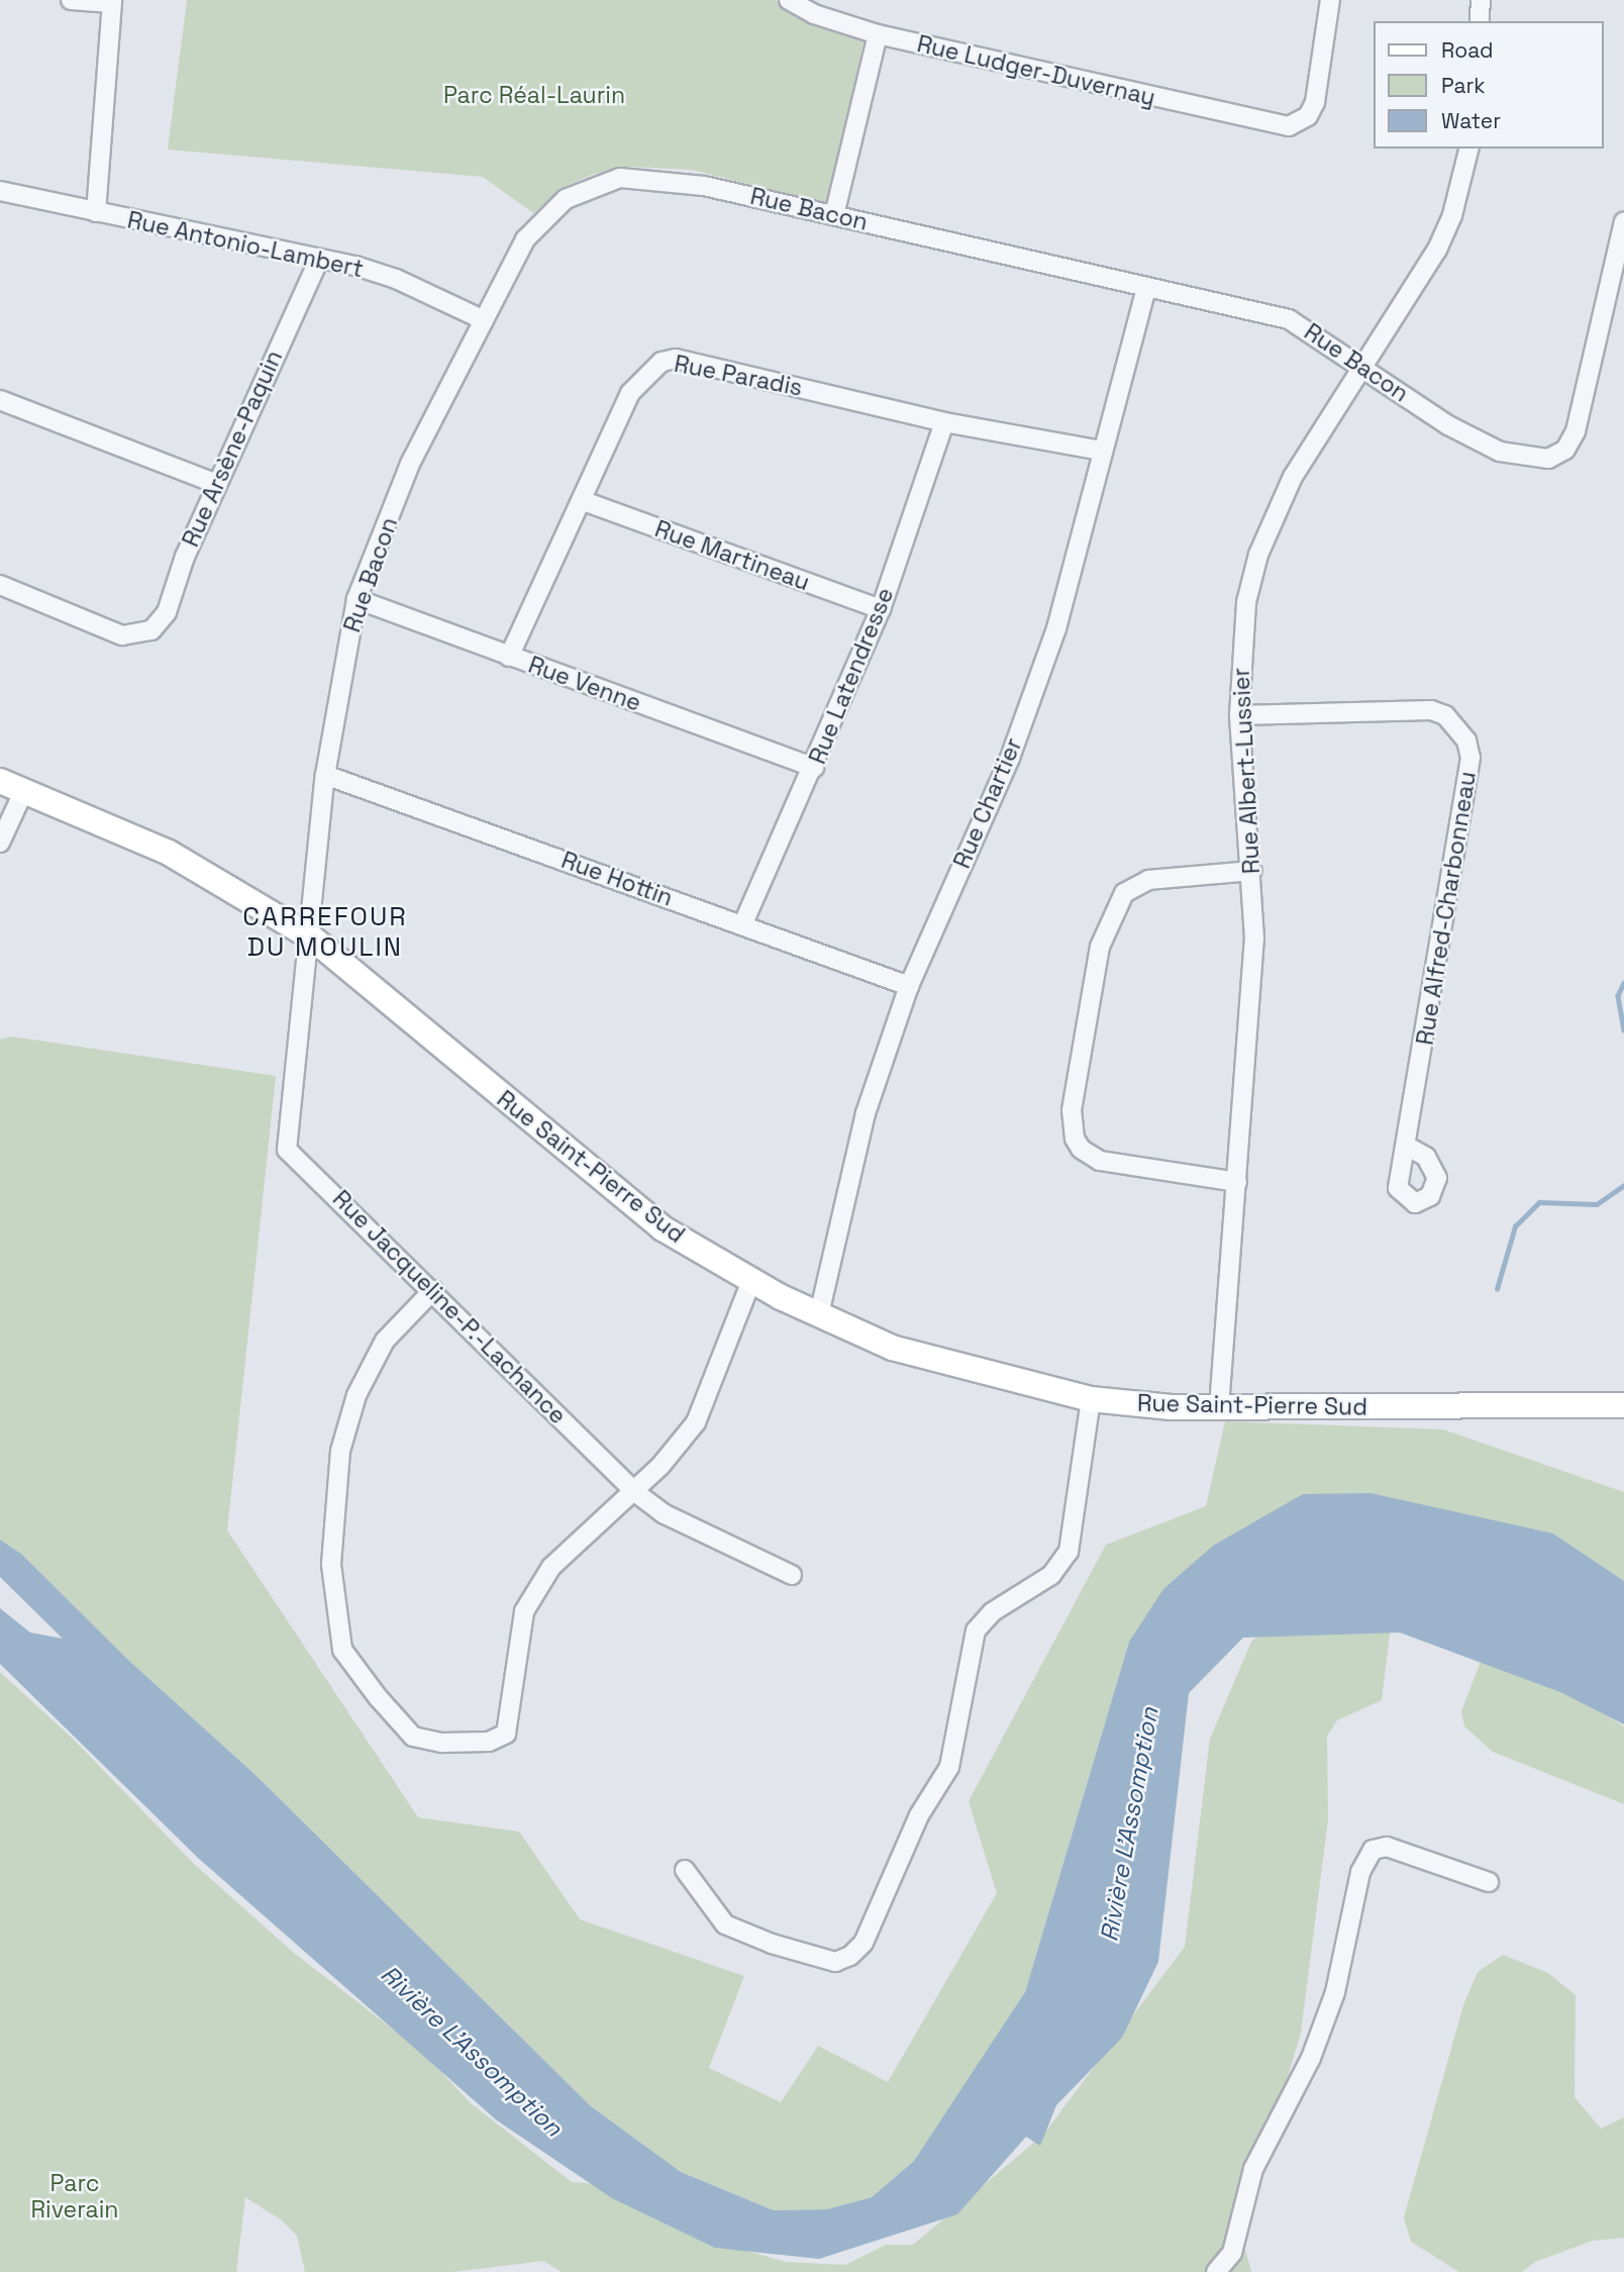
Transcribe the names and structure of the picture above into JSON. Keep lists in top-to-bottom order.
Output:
{
  "streets": {
    "street": [
      "Rue Ludger-Duvernay",
      "Rue Bacon",
      "Rue Antonio-Lambert",
      "Rue Paradis",
      "Rue Arsène-Paquin",
      "Rue Martineau",
      "Rue Latendresse",
      "Rue Venne",
      "Rue Albert-Lussier",
      "Rue Chartier",
      "Rue Hottin",
      "Rue Alfred-Charbonneau",
      "Rue Saint-Pierre Sud",
      "Rue Jacqueline-P.-Lachance"
    ]
  },
  "crossings": [
    ["Rue Bacon", "Rue Antonio-Lambert"],
    ["Rue Bacon", "Rue Venne"],
    ["Rue Bacon", "Rue Albert-Lussier"],
    ["Rue Bacon", "Rue Chartier"],
    ["Rue Bacon", "Rue Hottin"],
    ["Rue Bacon", "Rue Saint-Pierre Sud"],
    ["Rue Bacon", "Rue Jacqueline-P.-Lachance"],
    ["Rue Antonio-Lambert", "Rue Arsène-Paquin"],
    ["Rue Paradis", "Rue Martineau"],
    ["Rue Paradis", "Rue Latendresse"],
    ["Rue Paradis", "Rue Venne"],
    ["Rue Paradis", "Rue Chartier"],
    ["Rue Martineau", "Rue Latendresse"],
    ["Rue Latendresse", "Rue Venne"],
    ["Rue Latendresse", "Rue Hottin"],
    ["Rue Albert-Lussier", "Rue Alfred-Charbonneau"],
    ["Rue Albert-Lussier", "Rue Saint-Pierre Sud"],
    ["Rue Chartier", "Rue Hottin"],
    ["Rue Chartier", "Rue Saint-Pierre Sud"],
    ["Rue Saint-Pierre Sud", "Rue Jacqueline-P.-Lachance"]
  ],
  "districts": ["CARREFOUR DU MOULIN"],
  "water": ["Rivière L'Assomption"],
  "parks": ["Parc Réal-Laurin", "Parc Riverain"],
  "legend": ["Road", "Park", "Water"]
}
